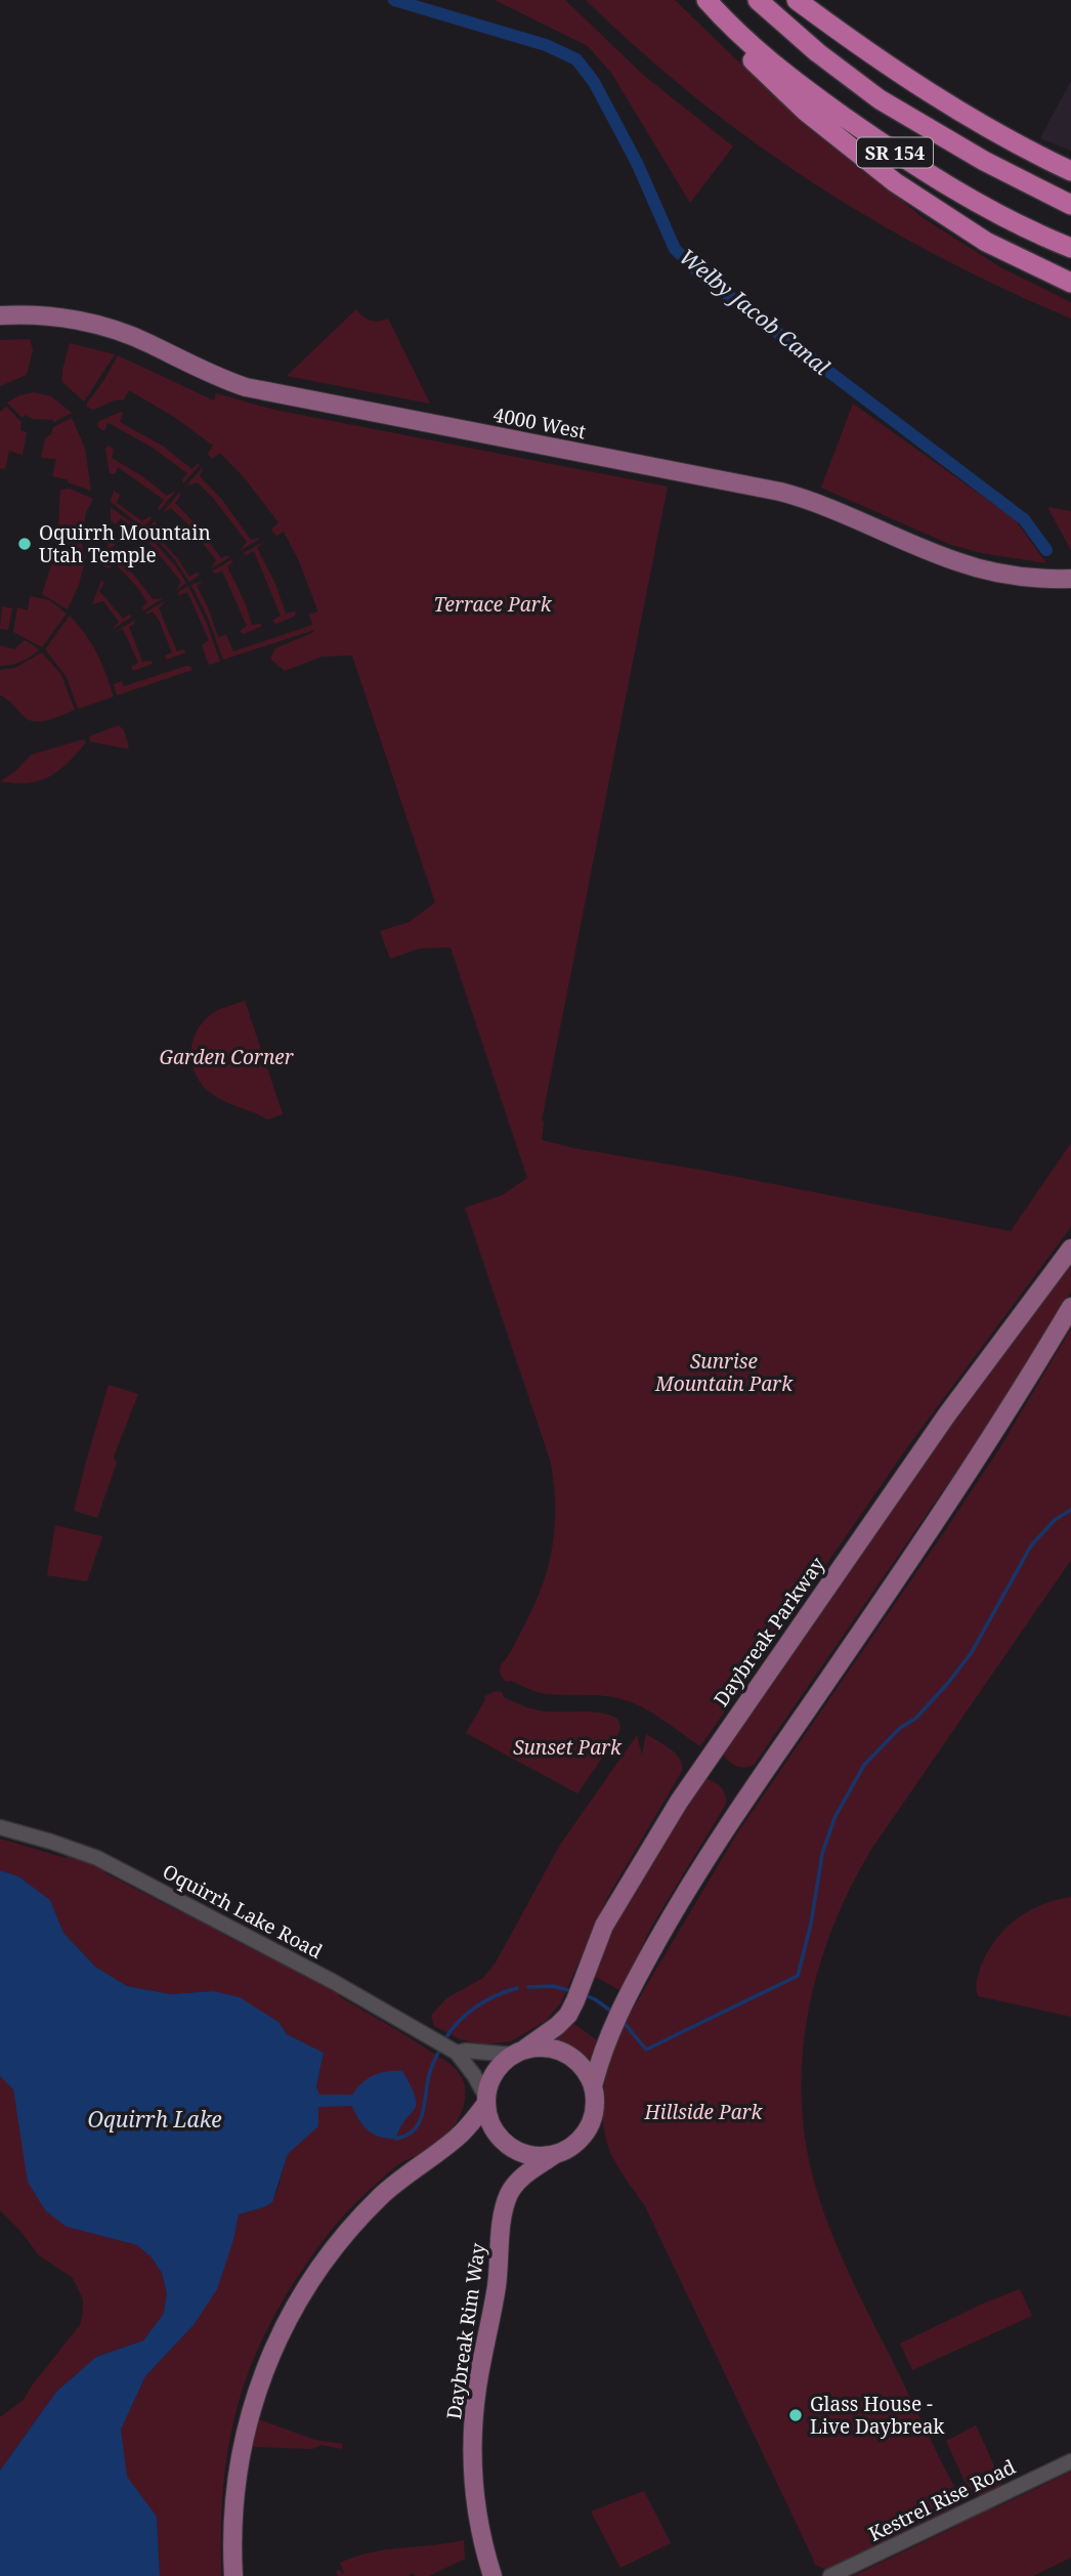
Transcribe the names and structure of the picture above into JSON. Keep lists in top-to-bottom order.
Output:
{
  "streets": {
    "highway": ["SR 154"],
    "main road": ["4000 West", "Daybreak Parkway", "Daybreak Rim Way"],
    "street": ["Oquirrh Lake Road", "Kestrel Rise Road"]
  },
  "crossings": [
    ["Daybreak Parkway", "Oquirrh Lake Road"],
    ["Daybreak Parkway", "Daybreak Rim Way"],
    ["Oquirrh Lake Road", "Daybreak Rim Way"]
  ],
  "water": ["Welby Jacob Canal", "Oquirrh Lake"],
  "parks": [
    "Terrace Park",
    "Garden Corner",
    "Sunrise Mountain Park",
    "Sunset Park",
    "Hillside Park"
  ],
  "places": ["Oquirrh Mountain Utah Temple", "Glass House - Live Daybreak"]
}
